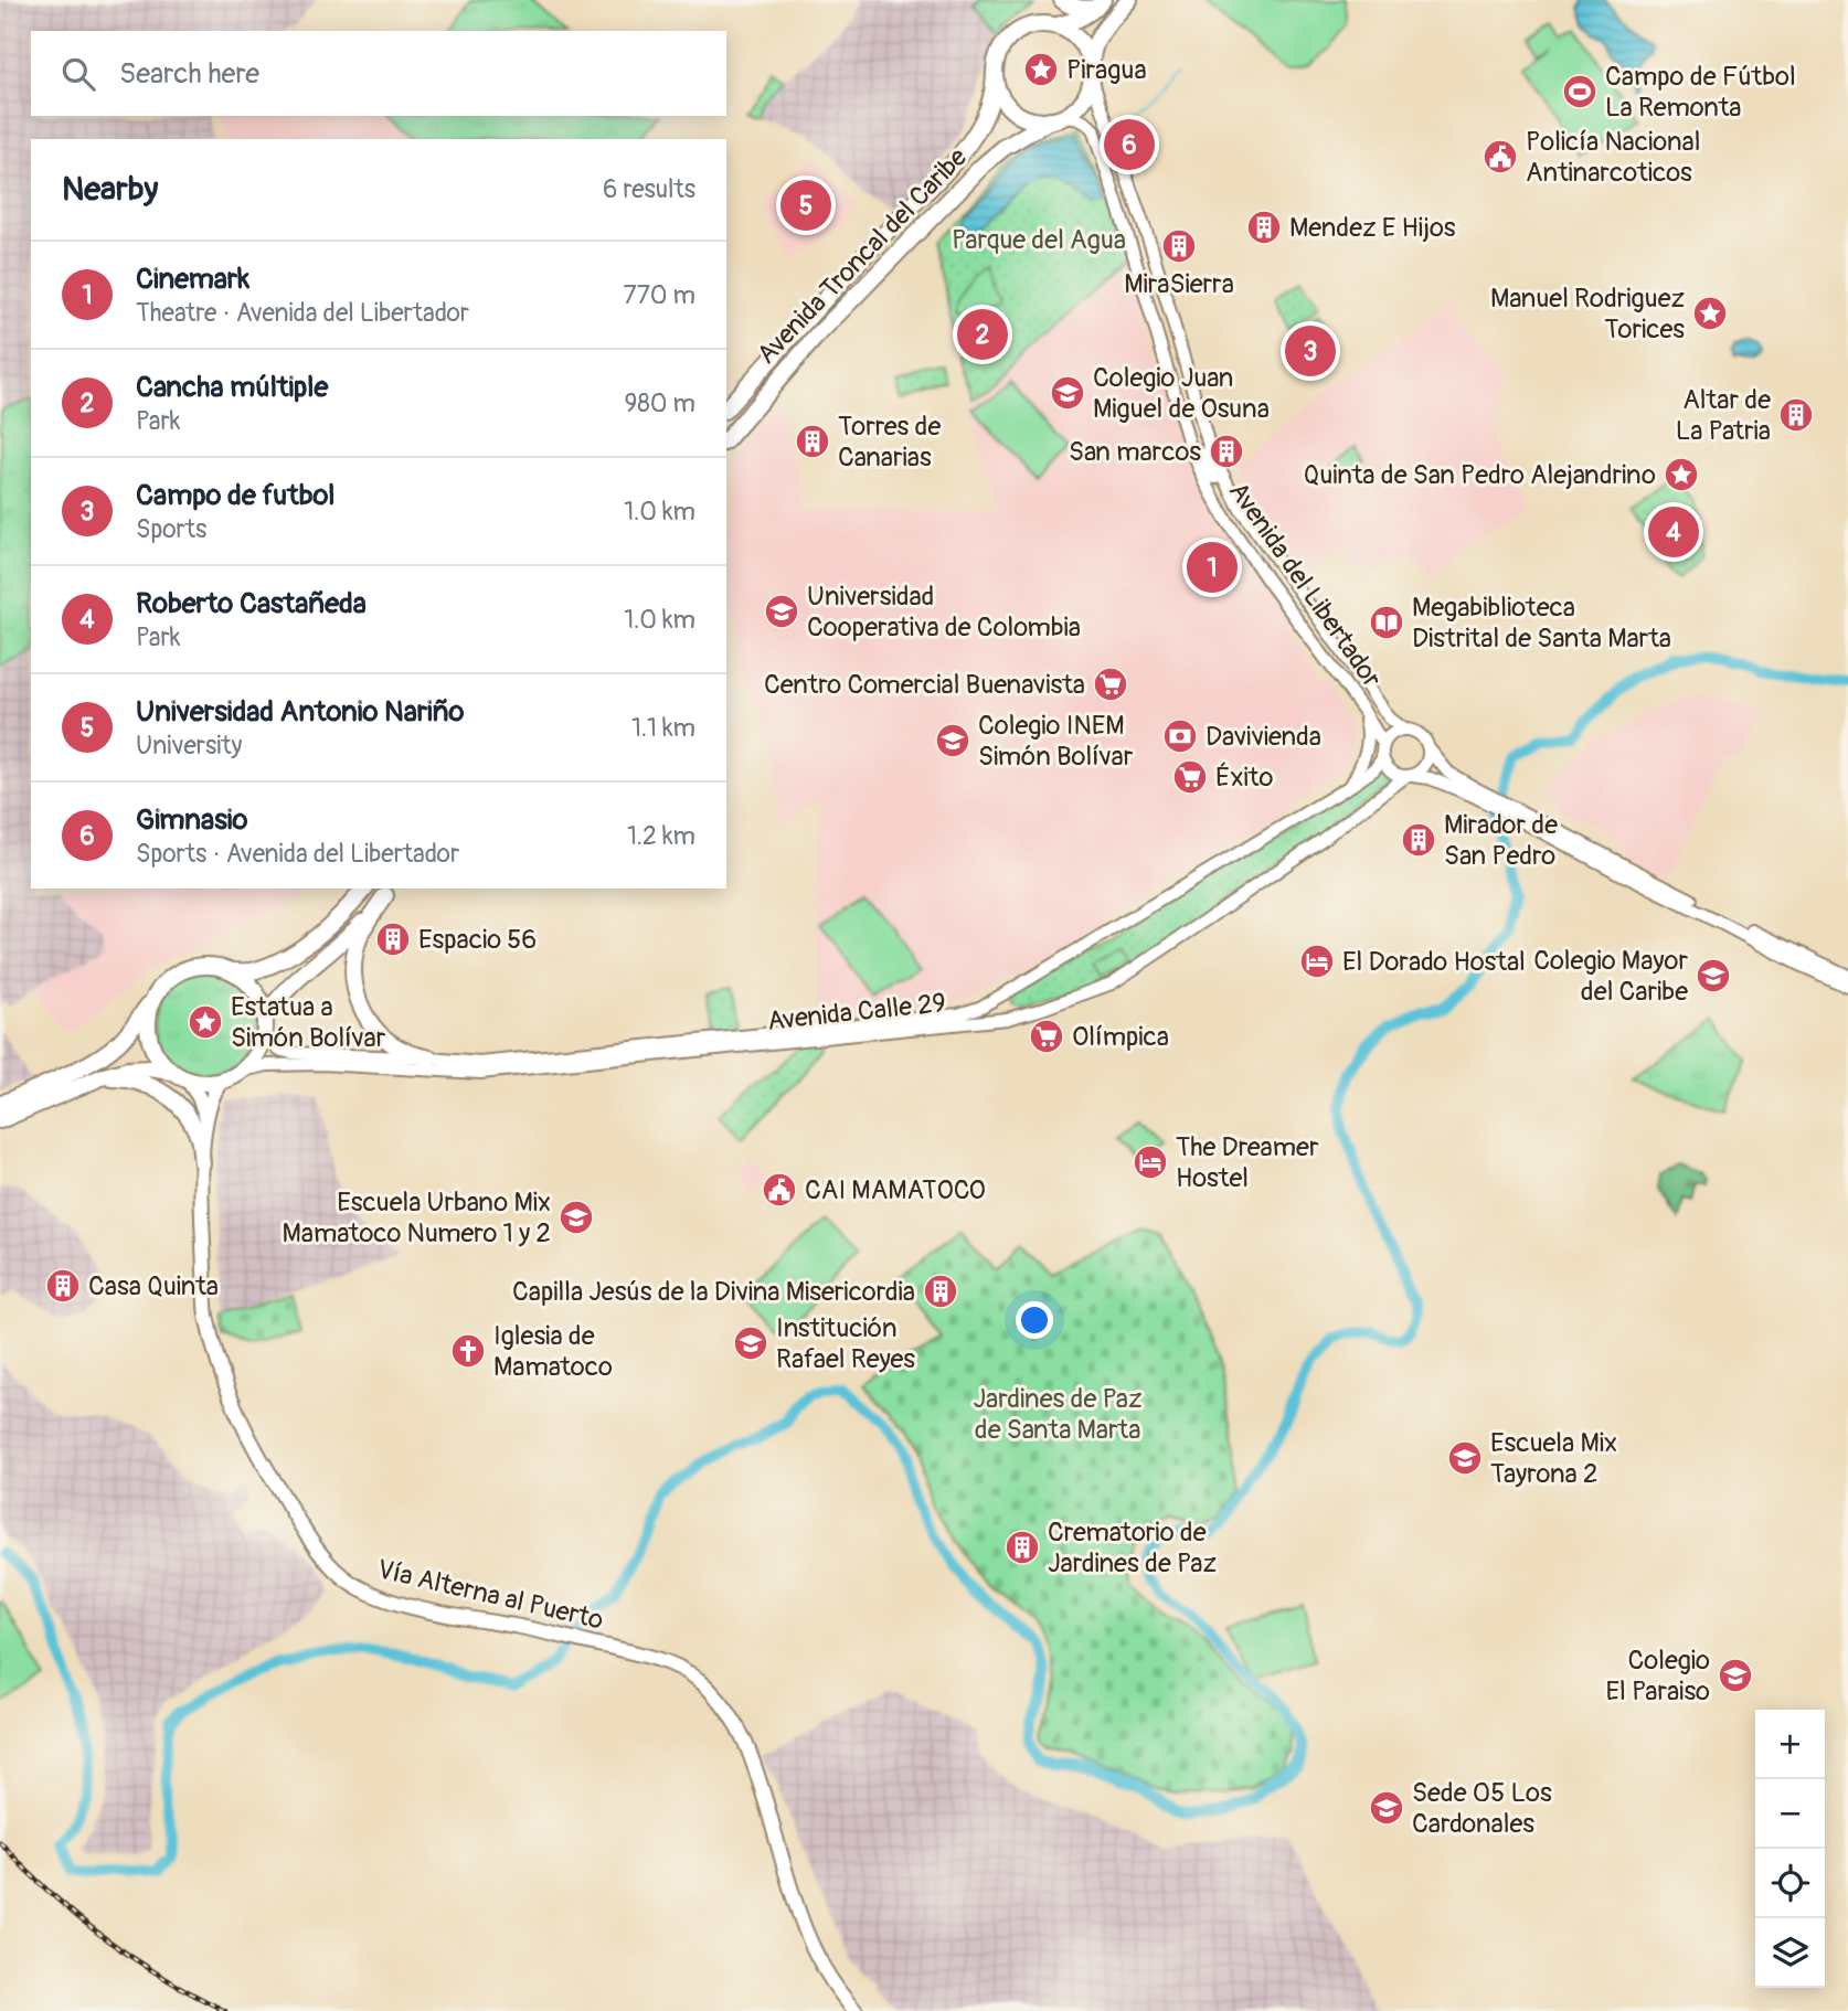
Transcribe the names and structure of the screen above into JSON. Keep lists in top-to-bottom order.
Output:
{
  "streets": {
    "highway": ["Avenida Troncal del Caribe"],
    "main road": ["Avenida del Libertador", "Avenida Calle 29", "Vía Alterna al Puerto"]
  },
  "crossings": [
    ["Avenida Troncal del Caribe", "Avenida del Libertador"],
    ["Avenida del Libertador", "Avenida Calle 29"],
    ["Avenida Calle 29", "Vía Alterna al Puerto"]
  ],
  "parks": ["Parque del Agua", "Jardines de Paz de Santa Marta"],
  "places": {
    "place": [
      "Piragua",
      "Manuel Rodriguez Torices",
      "Quinta de San Pedro Alejandrino",
      "Estatua a Simón Bolívar"
    ],
    "sports": ["Campo de Fútbol La Remonta"],
    "public building": ["Policía Nacional Antinarcoticos", "CAI MAMATOCO"],
    "building": [
      "Mendez E Hijos",
      "MiraSierra",
      "Altar de La Patria",
      "Torres de Canarias",
      "San marcos",
      "Mirador de San Pedro",
      "Espacio 56",
      "Casa Quinta",
      "Capilla Jesús de la Divina Misericordia",
      "Crematorio de Jardines de Paz"
    ],
    "school or university": [
      "Colegio Juan Miguel de Osuna",
      "Universidad Cooperativa de Colombia",
      "Colegio INEM Simón Bolívar",
      "Colegio Mayor del Caribe",
      "Escuela Urbano Mix Mamatoco Numero 1 y 2",
      "Institución Rafael Reyes",
      "Escuela Mix Tayrona 2",
      "Colegio El Paraiso",
      "Sede 05 Los Cardonales"
    ],
    "library": ["Megabiblioteca Distrital de Santa Marta"],
    "supermarket": ["Centro Comercial Buenavista", "Éxito", "Olímpica"],
    "bank": ["Davivienda"],
    "hotel": ["El Dorado Hostal", "The Dreamer Hostel"],
    "church": ["Iglesia de Mamatoco"]
  },
  "page": {
    "search": "Search here",
    "pins": [
      "6",
      "5",
      "2",
      "3",
      "4",
      "1"
    ],
    "heading": ["Nearby", "6 results"],
    "list": [
      {
        "mark": "1",
        "name": "Cinemark",
        "note": "Theatre · Avenida del Libertador",
        "value": "770 m"
      },
      {
        "mark": "2",
        "name": "Cancha múltiple",
        "note": "Park",
        "value": "980 m"
      },
      {
        "mark": "3",
        "name": "Campo de futbol",
        "note": "Sports",
        "value": "1.0 km"
      },
      {
        "mark": "4",
        "name": "Roberto Castañeda",
        "note": "Park",
        "value": "1.0 km"
      },
      {
        "mark": "5",
        "name": "Universidad Antonio Nariño",
        "note": "University",
        "value": "1.1 km"
      },
      {
        "mark": "6",
        "name": "Gimnasio",
        "note": "Sports · Avenida del Libertador",
        "value": "1.2 km"
      }
    ],
    "map_buttons": ["+", "−"]
  }
}
